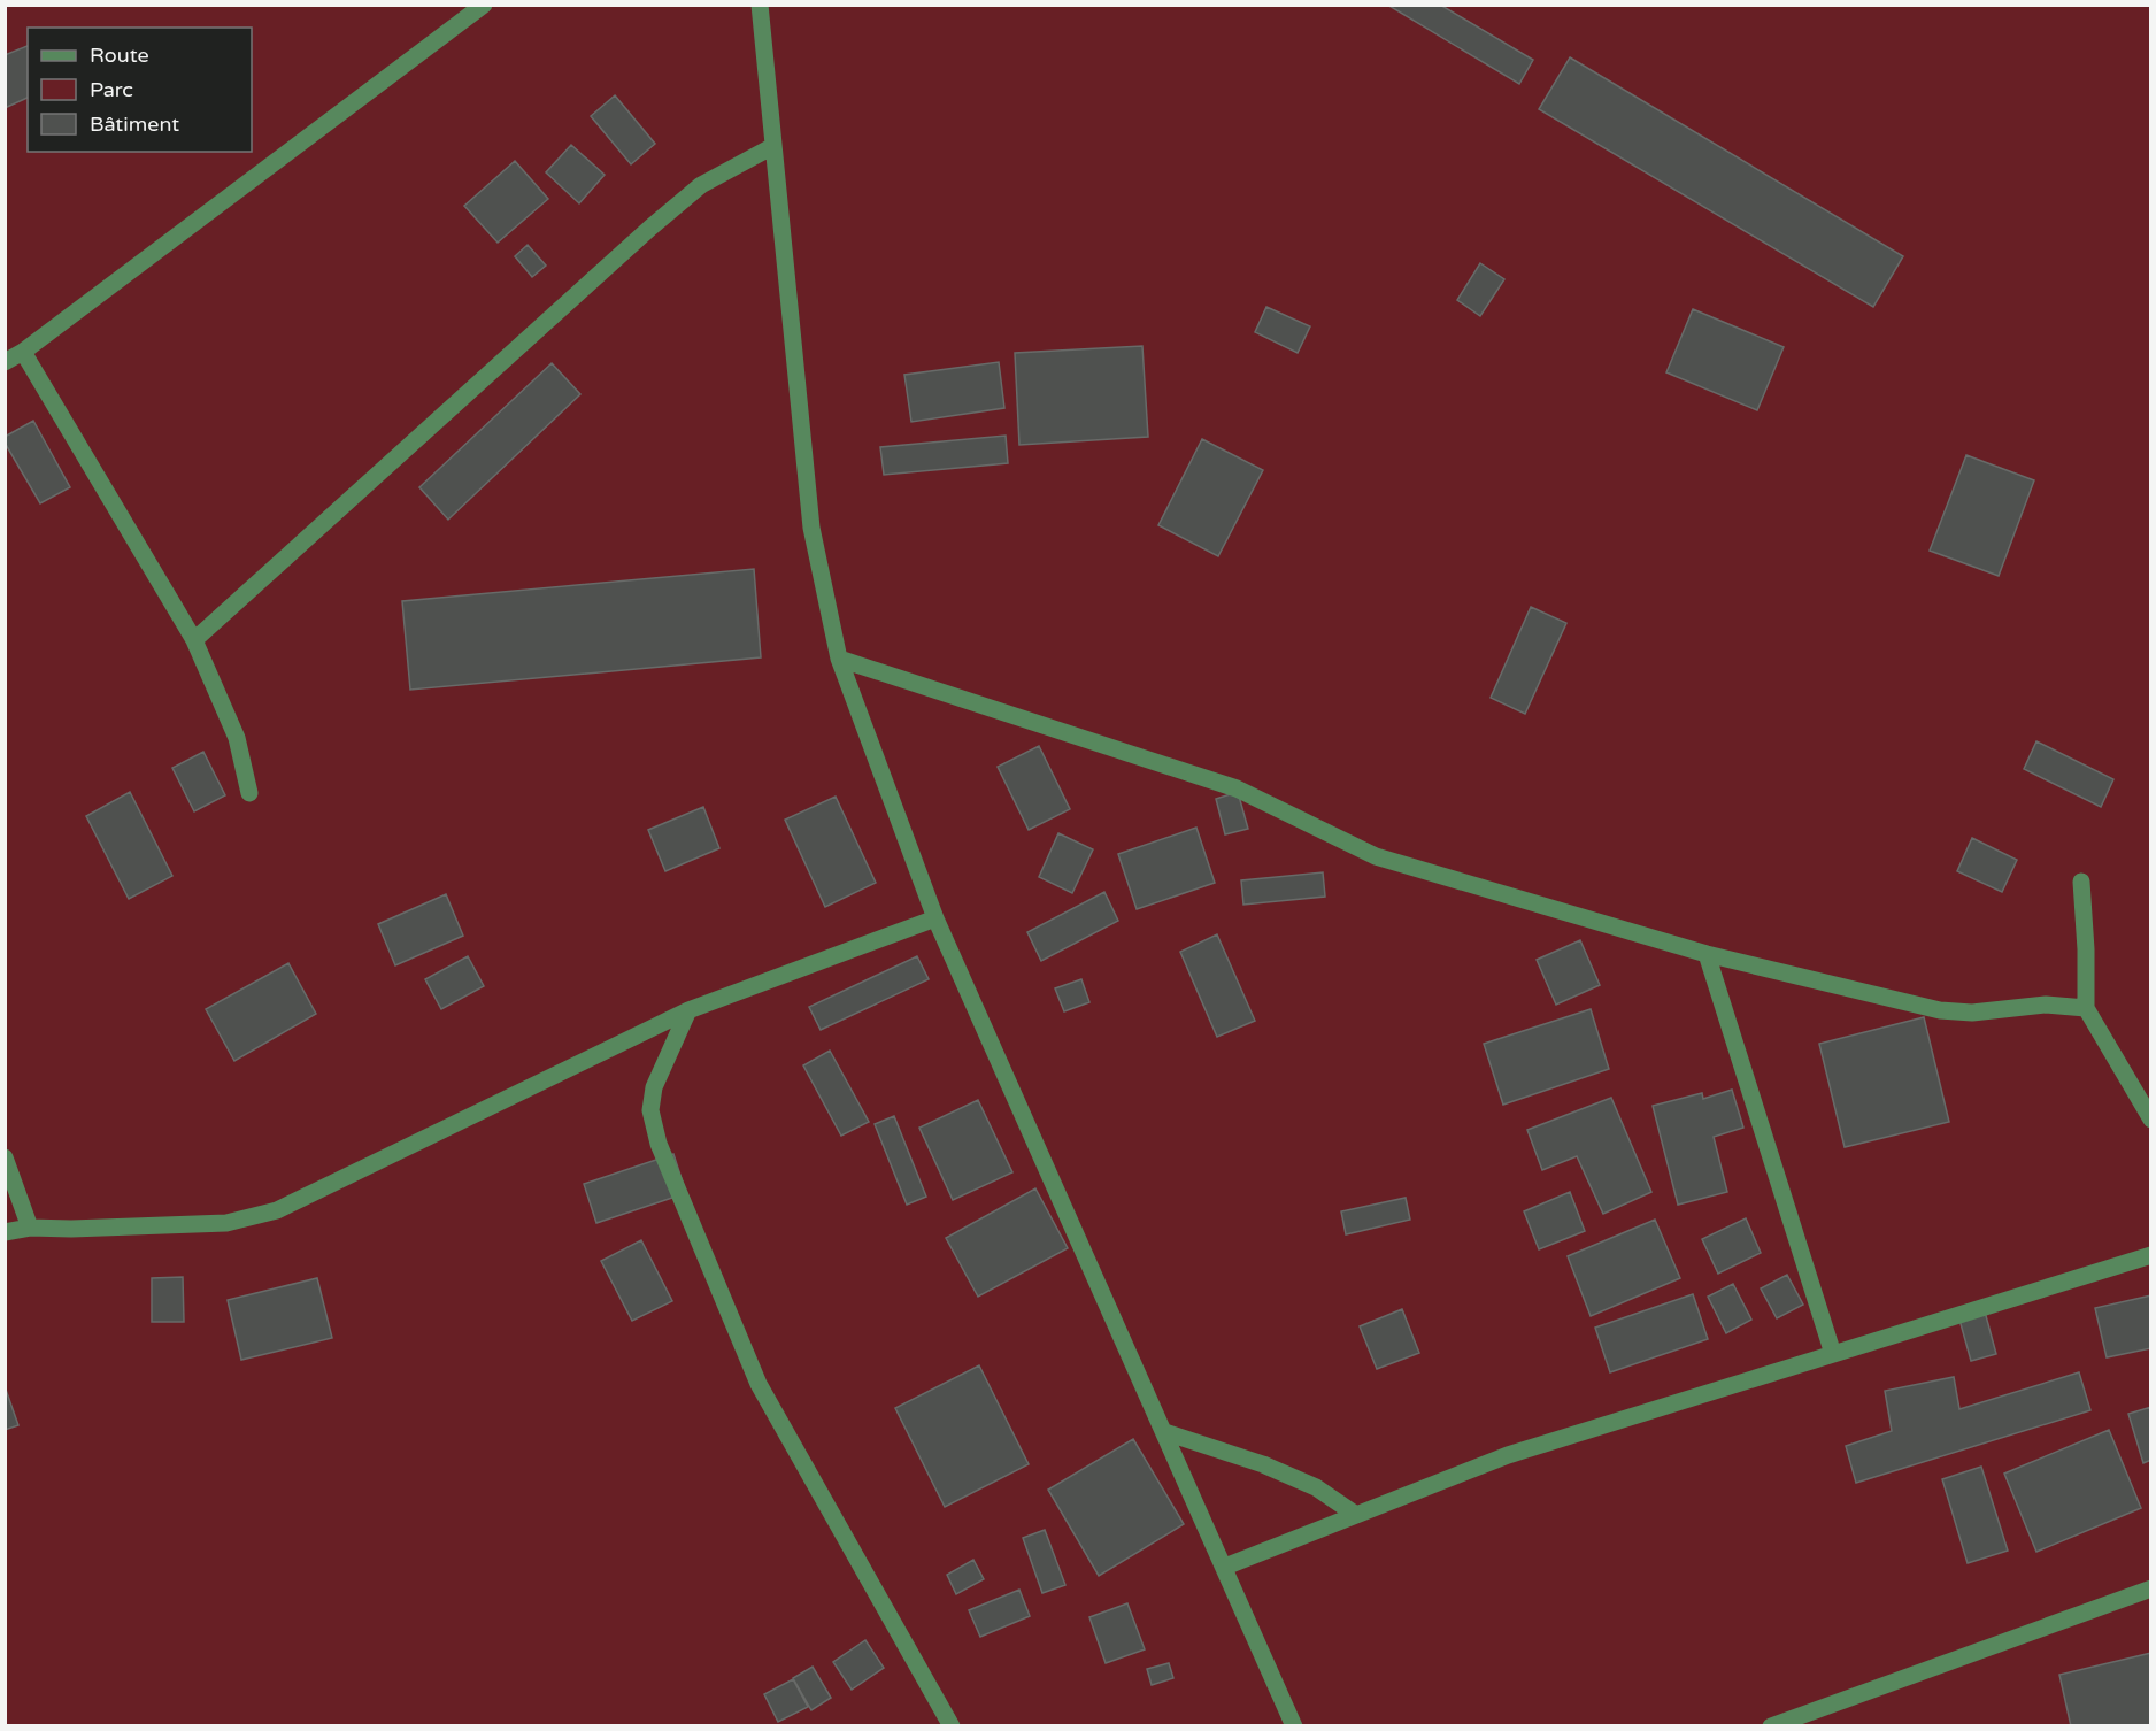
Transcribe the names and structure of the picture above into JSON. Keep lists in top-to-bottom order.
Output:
{
  "legend": ["Route", "Parc", "Bâtiment"]
}
